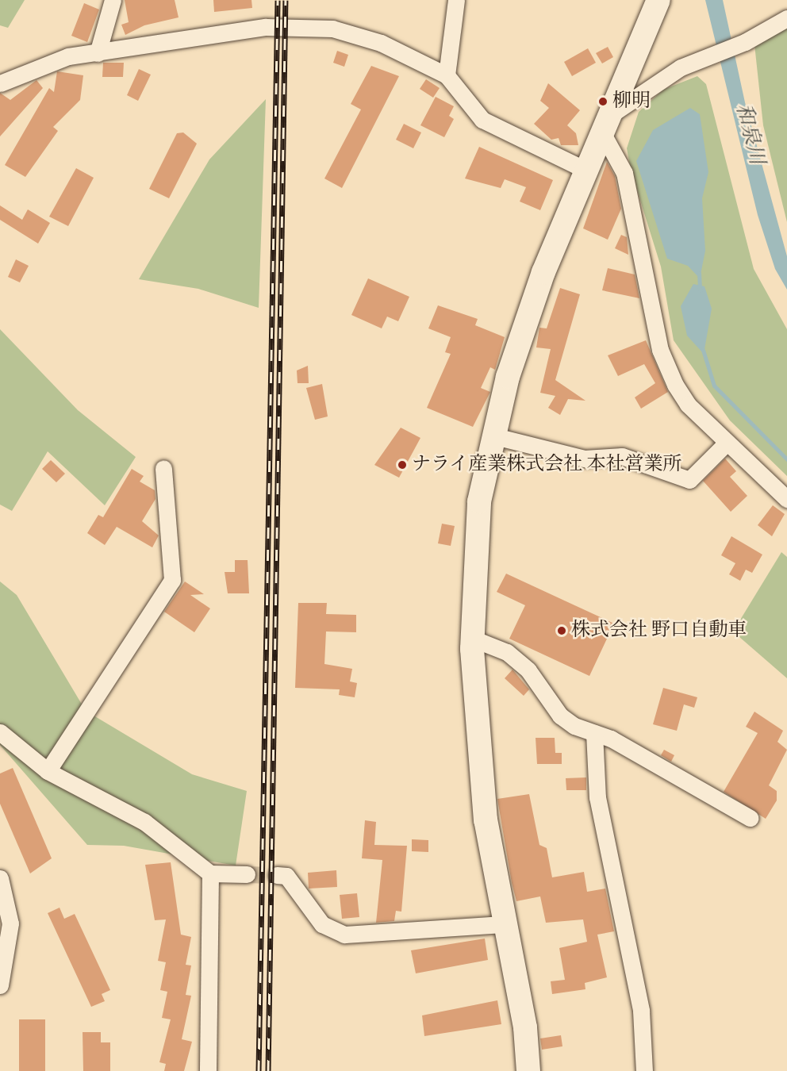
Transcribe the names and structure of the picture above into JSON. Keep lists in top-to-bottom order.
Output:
{
  "water": ["和泉川"],
  "places": ["柳明", "ナライ産業株式会社 本社営業所", "株式会社 野口自動車"]
}
